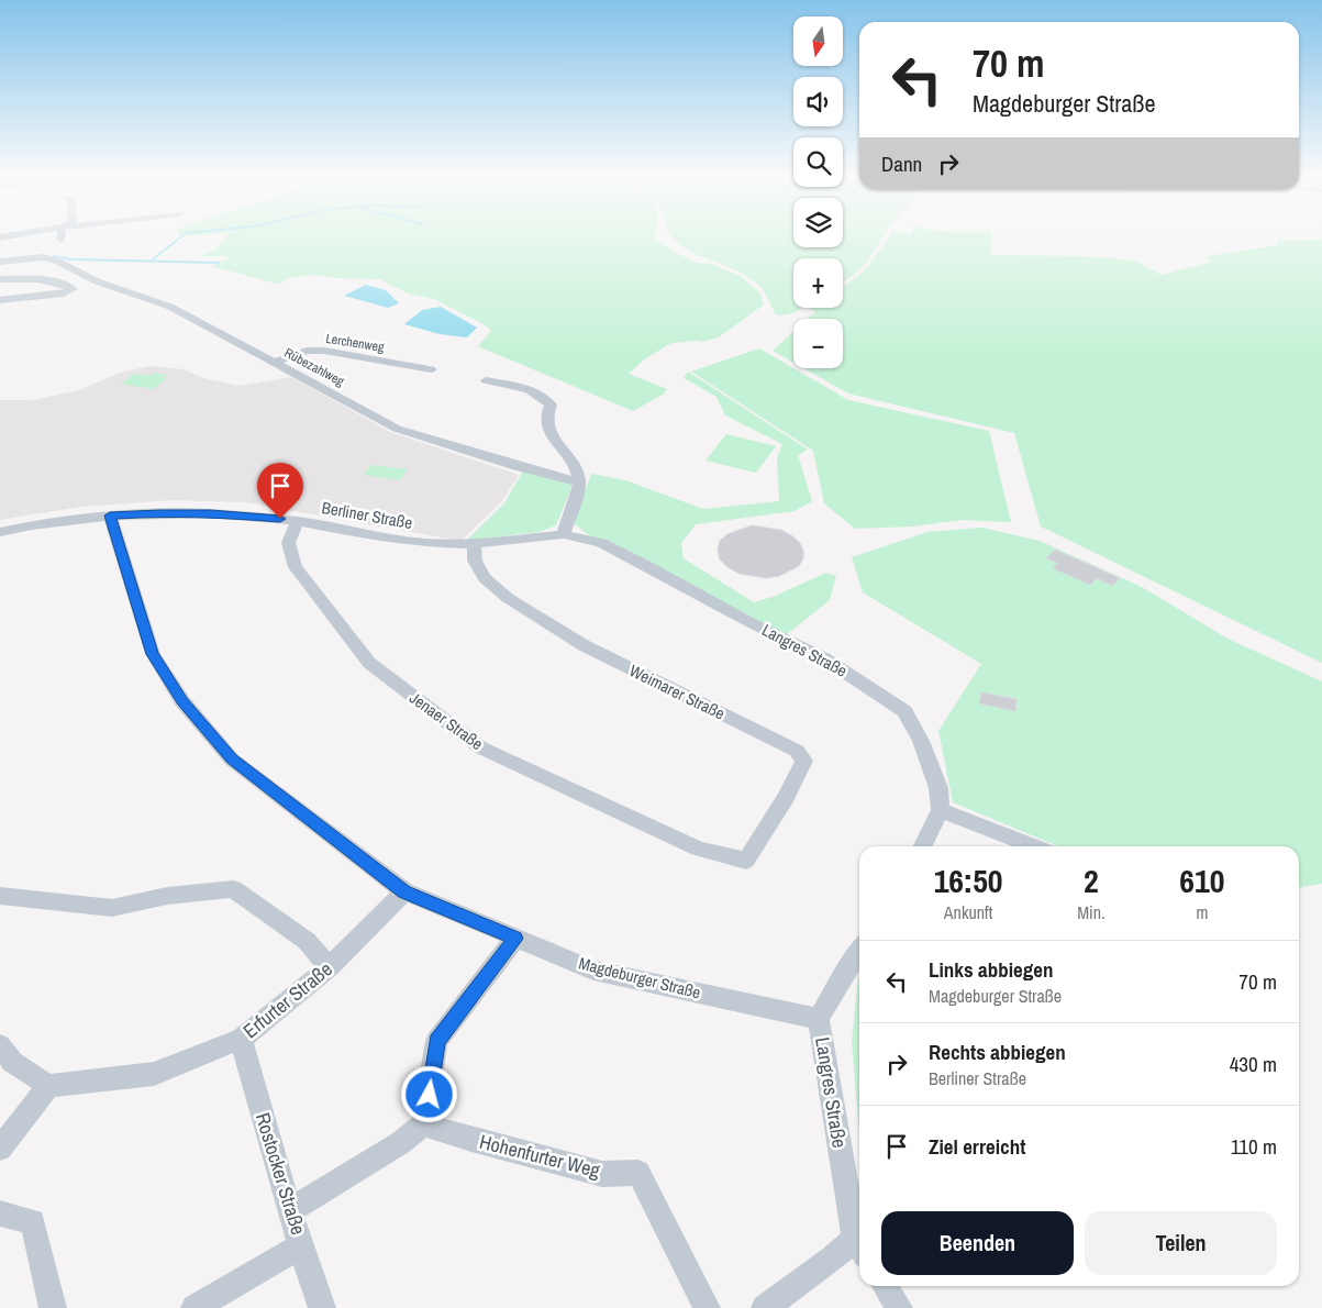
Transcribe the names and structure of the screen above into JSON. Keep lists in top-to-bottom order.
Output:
{
  "streets": {
    "street": [
      "Lerchenweg",
      "Rübezahlweg",
      "Berliner Straße",
      "Langres Straße",
      "Weimarer Straße",
      "Jenaer Straße",
      "Magdeburger Straße",
      "Erfurter Straße",
      "Hohenfurter Weg",
      "Rostocker Straße"
    ]
  },
  "crossings": [
    ["Lerchenweg", "Rübezahlweg"],
    ["Berliner Straße", "Langres Straße"],
    ["Berliner Straße", "Weimarer Straße"],
    ["Berliner Straße", "Jenaer Straße"],
    ["Berliner Straße", "Magdeburger Straße"],
    ["Langres Straße", "Magdeburger Straße"],
    ["Weimarer Straße", "Jenaer Straße"],
    ["Magdeburger Straße", "Erfurter Straße"],
    ["Erfurter Straße", "Rostocker Straße"]
  ],
  "north": "bottom",
  "page": {
    "map_buttons": ["+", "−"],
    "turn": ["70 m", "Magdeburger Straße"],
    "then": "Dann",
    "eta": [
      "16:50",
      "Ankunft",
      "2",
      "Min.",
      "610",
      "m"
    ],
    "list": [
      {
        "name": "Links abbiegen",
        "note": "Magdeburger Straße",
        "value": "70 m"
      },
      {
        "name": "Rechts abbiegen",
        "note": "Berliner Straße",
        "value": "430 m"
      },
      {
        "name": "Ziel erreicht",
        "value": "110 m"
      }
    ],
    "buttons": ["Beenden", "Teilen"]
  }
}
